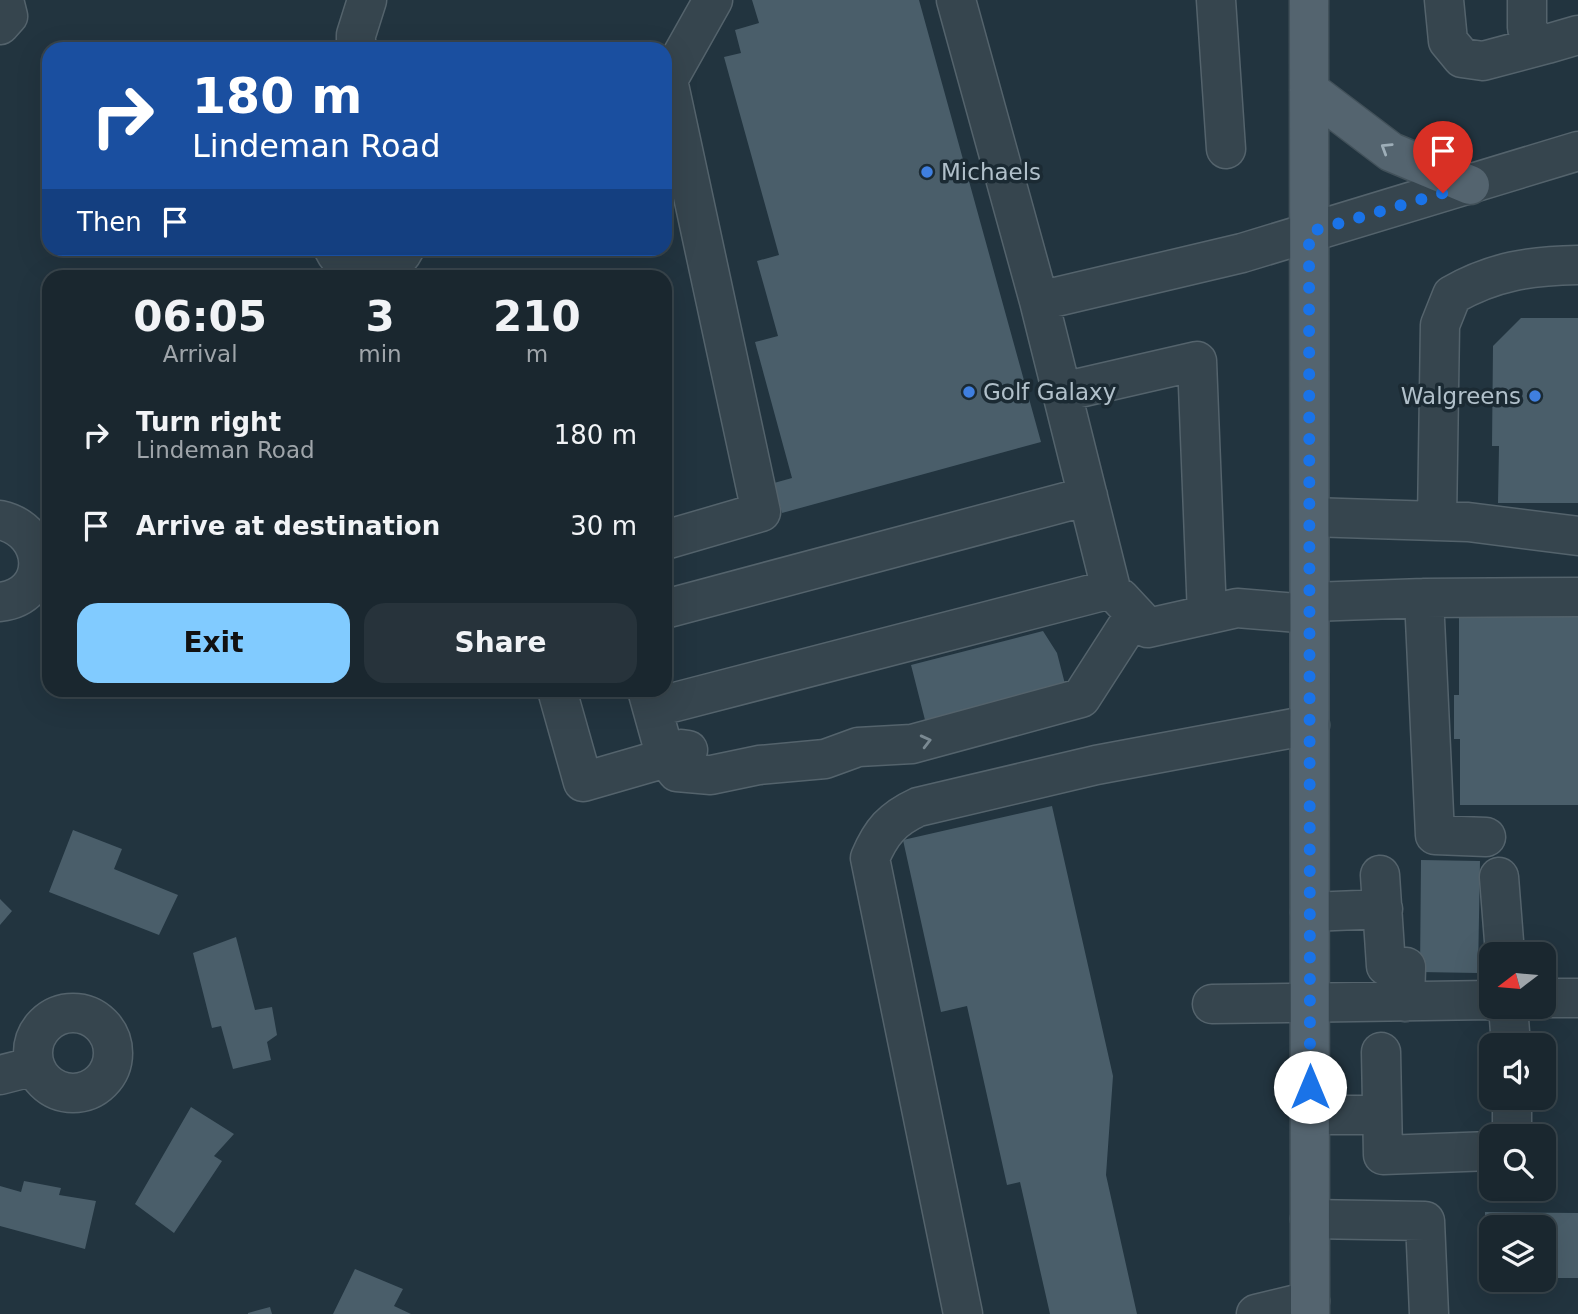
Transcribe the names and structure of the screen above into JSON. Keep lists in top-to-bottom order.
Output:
{
  "places": ["Michaels", "Golf Galaxy", "Walgreens"],
  "north": "left",
  "page": {
    "turn": ["180 m", "Lindeman Road"],
    "then": "Then",
    "eta": [
      "06:05",
      "Arrival",
      "3",
      "min",
      "210",
      "m"
    ],
    "list": [
      {
        "name": "Turn right",
        "note": "Lindeman Road",
        "value": "180 m"
      },
      {
        "name": "Arrive at destination",
        "value": "30 m"
      }
    ],
    "buttons": ["Exit", "Share"]
  }
}
